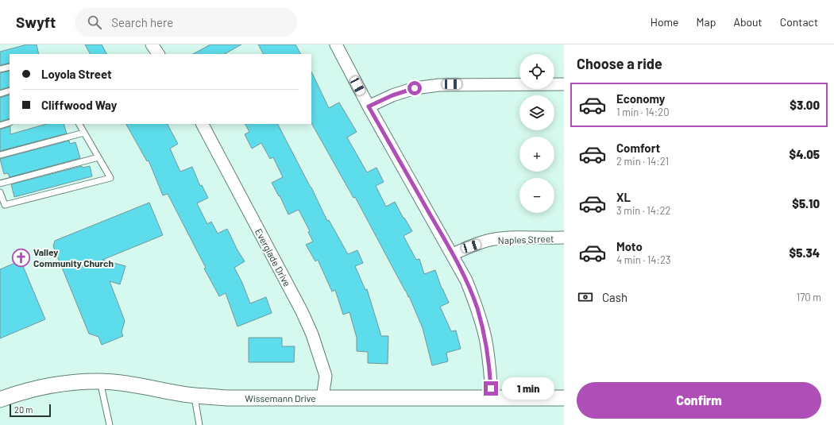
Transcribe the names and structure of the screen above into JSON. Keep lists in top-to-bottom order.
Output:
{
  "streets": {
    "street": ["Naples Street", "Everglade Drive", "Wissemann Drive"]
  },
  "crossings": [
    ["Everglade Drive", "Wissemann Drive"]
  ],
  "places": {
    "church": ["Valley Community Church"]
  },
  "scale_bar": "20 m",
  "page": {
    "header": "Swyft",
    "search": "Search here",
    "nav": [
      "Home",
      "Map",
      "About",
      "Contact"
    ],
    "heading": "Choose a ride",
    "map_buttons": ["+", "−"],
    "banner": ["Loyola Street", "Cliffwood Way"],
    "list": [
      {
        "name": "Economy",
        "note": "1 min · 14:20",
        "value": "$3.00"
      },
      {
        "name": "Comfort",
        "note": "2 min · 14:21",
        "value": "$4.05"
      },
      {
        "name": "XL",
        "note": "3 min · 14:22",
        "value": "$5.10"
      },
      {
        "name": "Moto",
        "note": "4 min · 14:23",
        "value": "$5.34"
      }
    ],
    "pay": ["Cash", "170 m"],
    "buttons": "Confirm",
    "bubble": "1 min",
    "scale": "20 m"
  }
}
